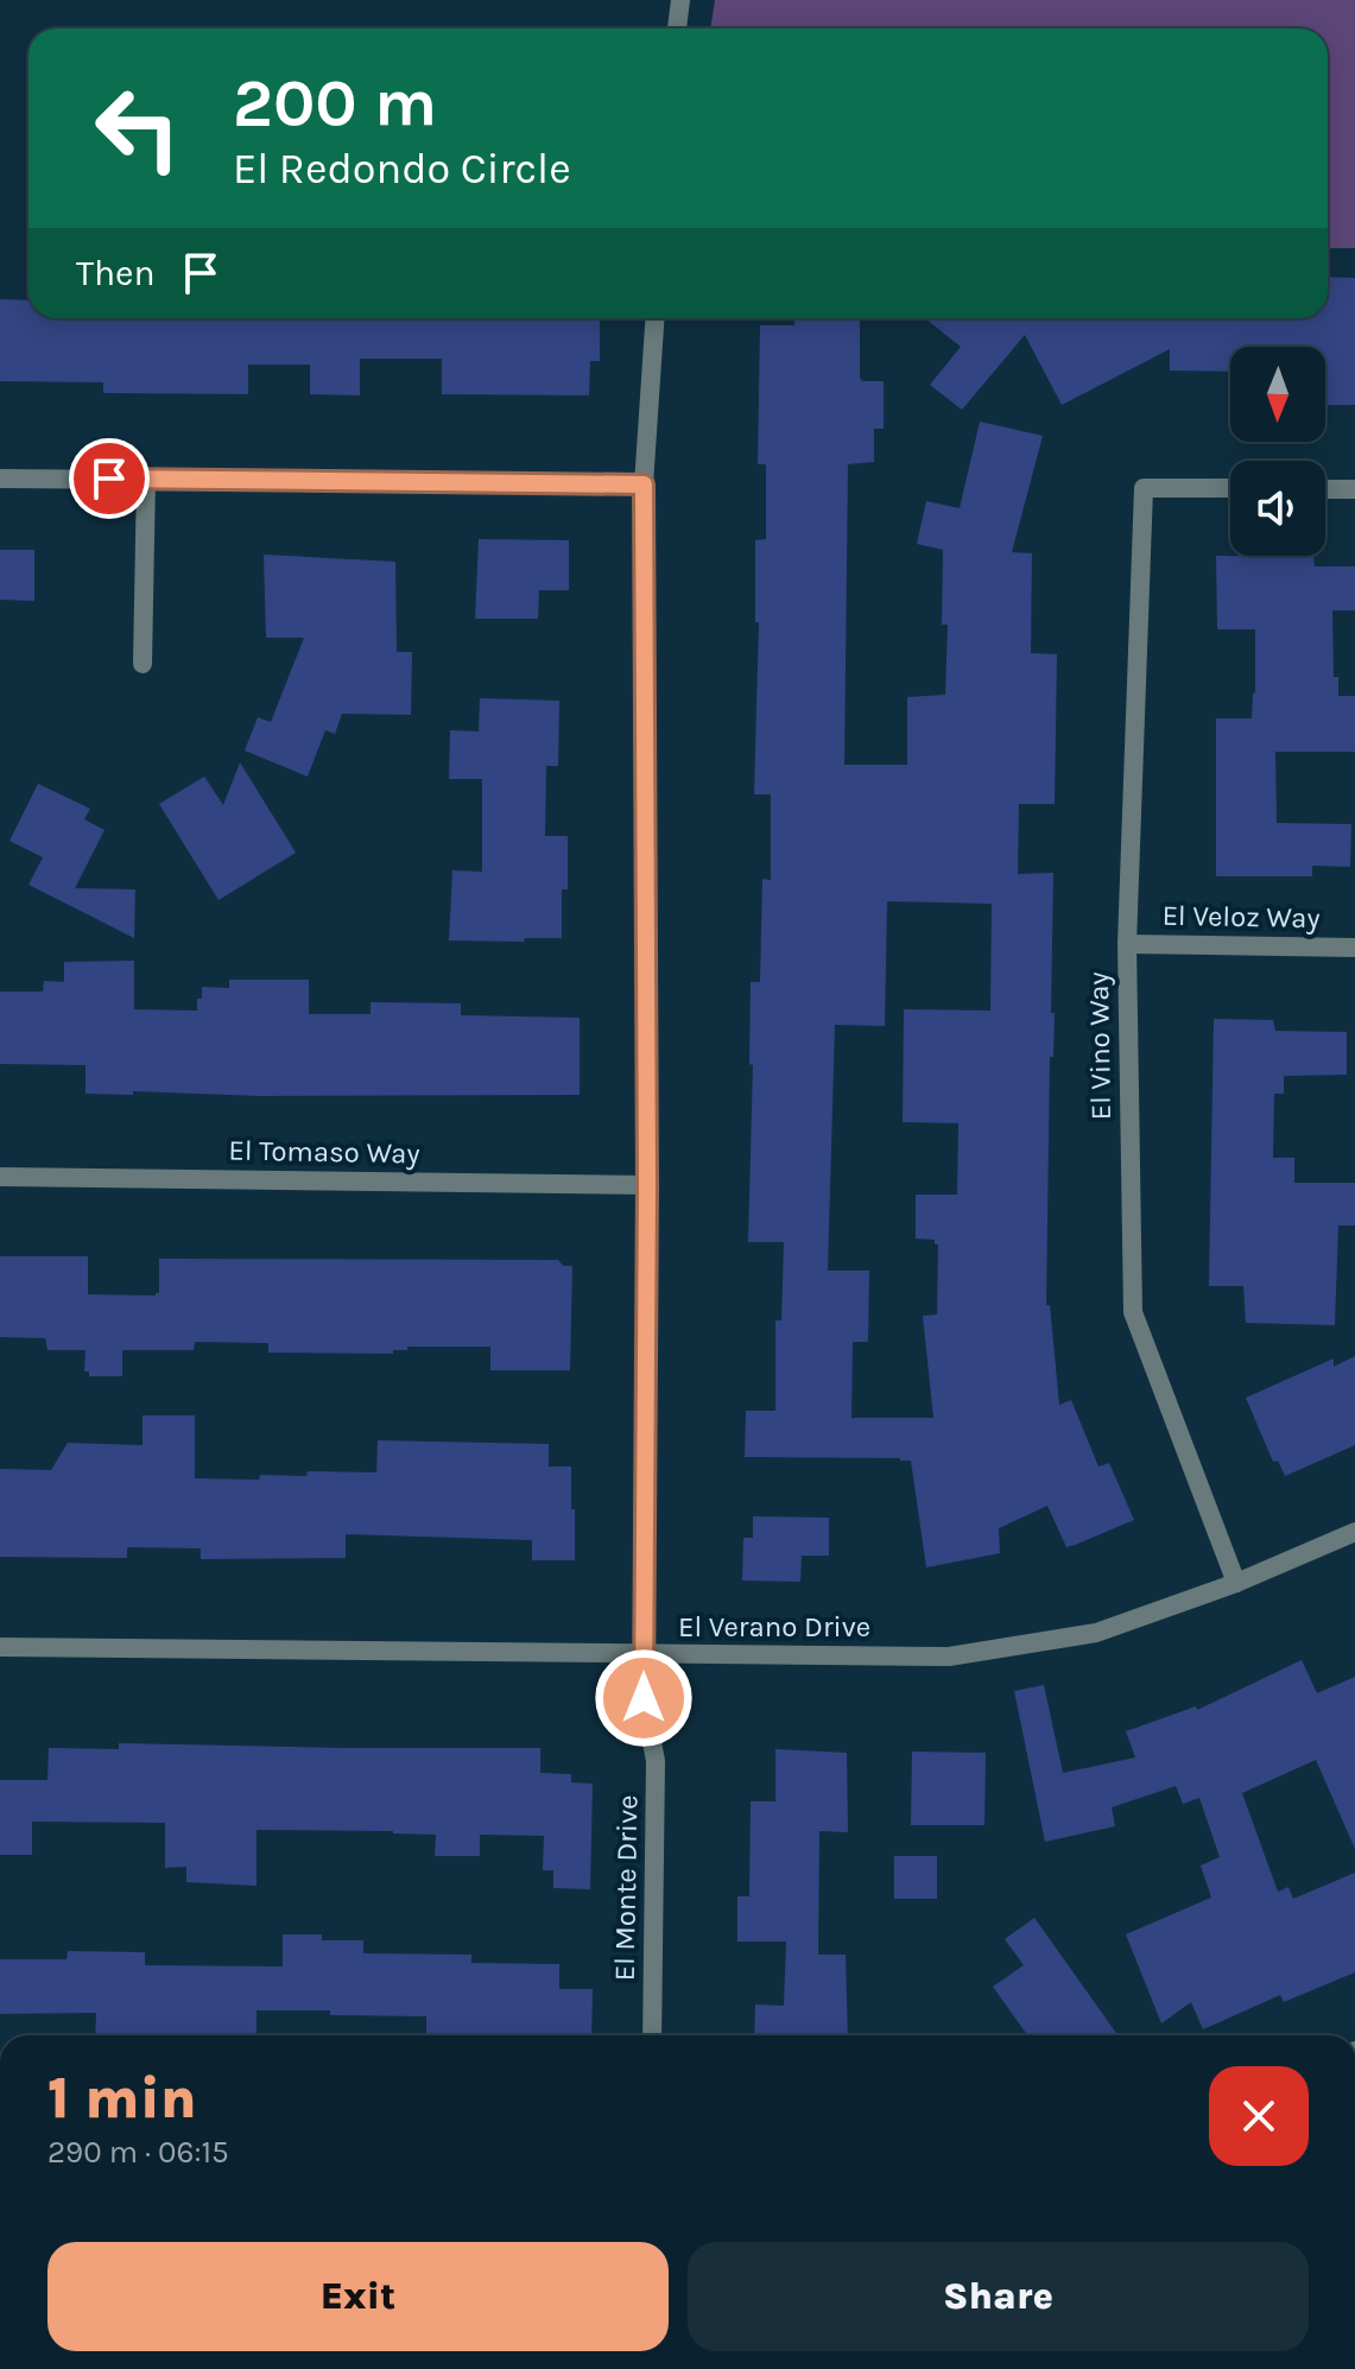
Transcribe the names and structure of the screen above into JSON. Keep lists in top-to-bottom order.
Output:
{
  "streets": {
    "street": [
      "El Veloz Way",
      "El Vino Way",
      "El Tomaso Way",
      "El Verano Drive",
      "El Monte Drive"
    ]
  },
  "crossings": [
    ["El Veloz Way", "El Vino Way"],
    ["El Vino Way", "El Verano Drive"],
    ["El Tomaso Way", "El Monte Drive"],
    ["El Verano Drive", "El Monte Drive"]
  ],
  "north": "bottom",
  "page": {
    "turn": ["200 m", "El Redondo Circle"],
    "then": "Then",
    "heading": ["1 min", "290 m · 06:15"],
    "buttons": ["Exit", "Share"]
  }
}
